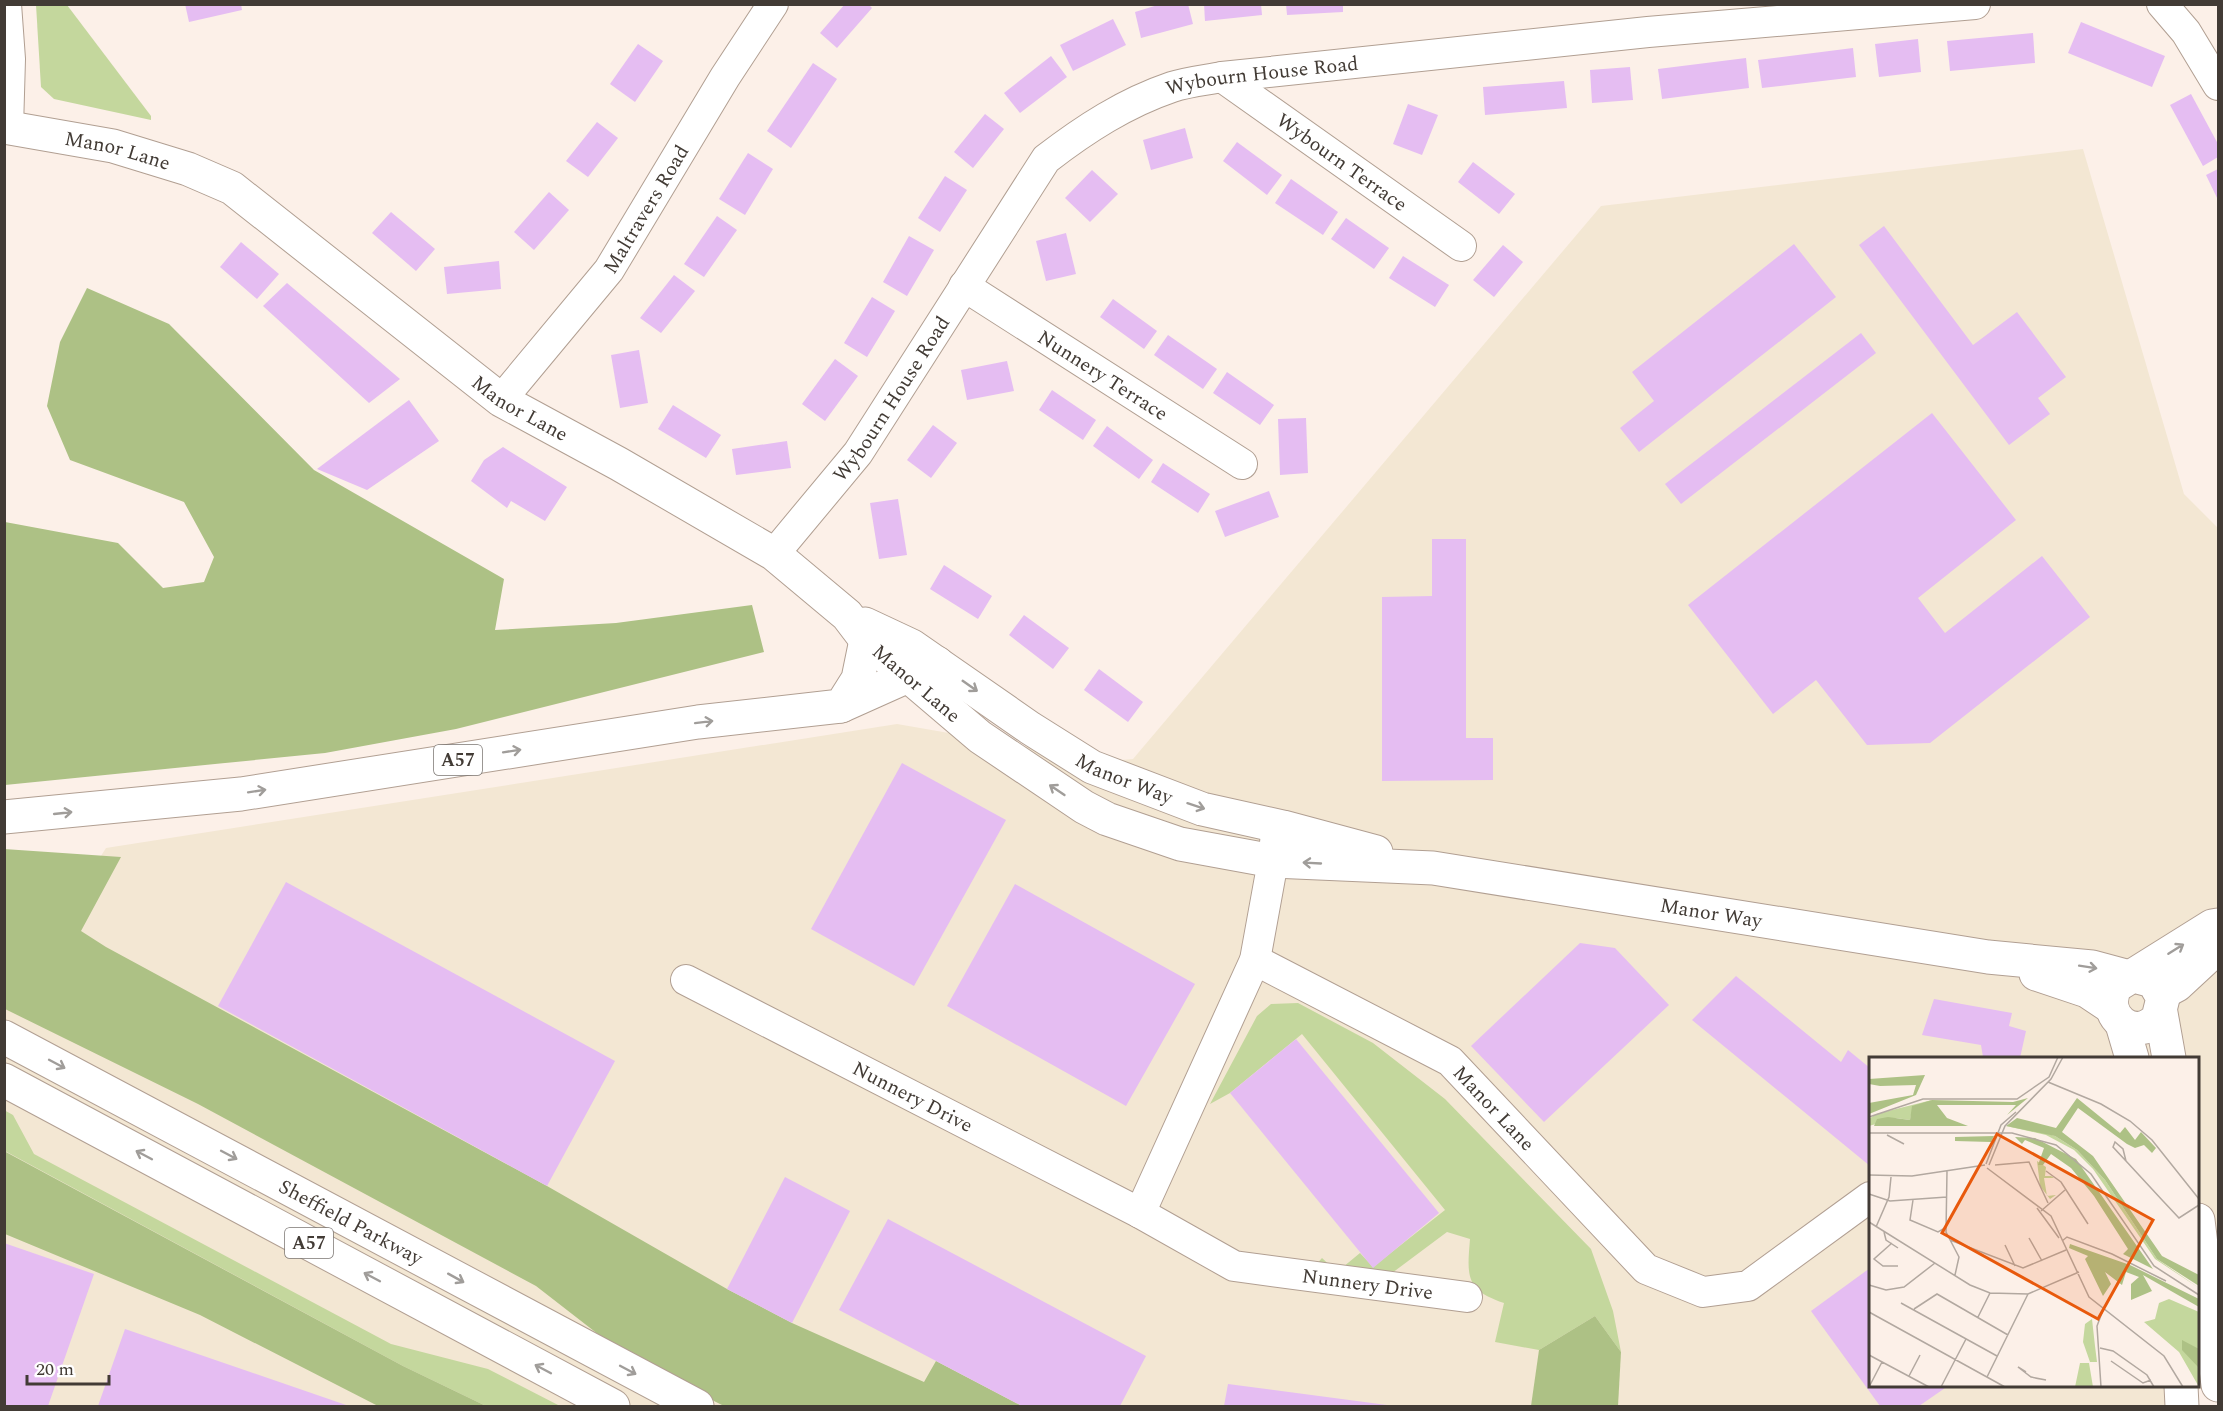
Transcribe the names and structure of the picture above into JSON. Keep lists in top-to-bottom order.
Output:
{
  "streets": {
    "main road": [
      "Manor Lane",
      "A57",
      "Manor Way",
      "Sheffield Parkway"
    ],
    "street": [
      "Wybourn House Road",
      "Wybourn Terrace",
      "Maltravers Road",
      "Nunnery Terrace",
      "Nunnery Drive"
    ]
  },
  "crossings": [
    ["Wybourn House Road", "Manor Lane"],
    ["Wybourn House Road", "Wybourn Terrace"],
    ["Wybourn House Road", "Nunnery Terrace"],
    ["Manor Lane", "Maltravers Road"],
    ["Manor Lane", "A57"],
    ["Manor Lane", "Manor Way"],
    ["A57", "Manor Way"]
  ],
  "scale_bar": "20 m"
}
